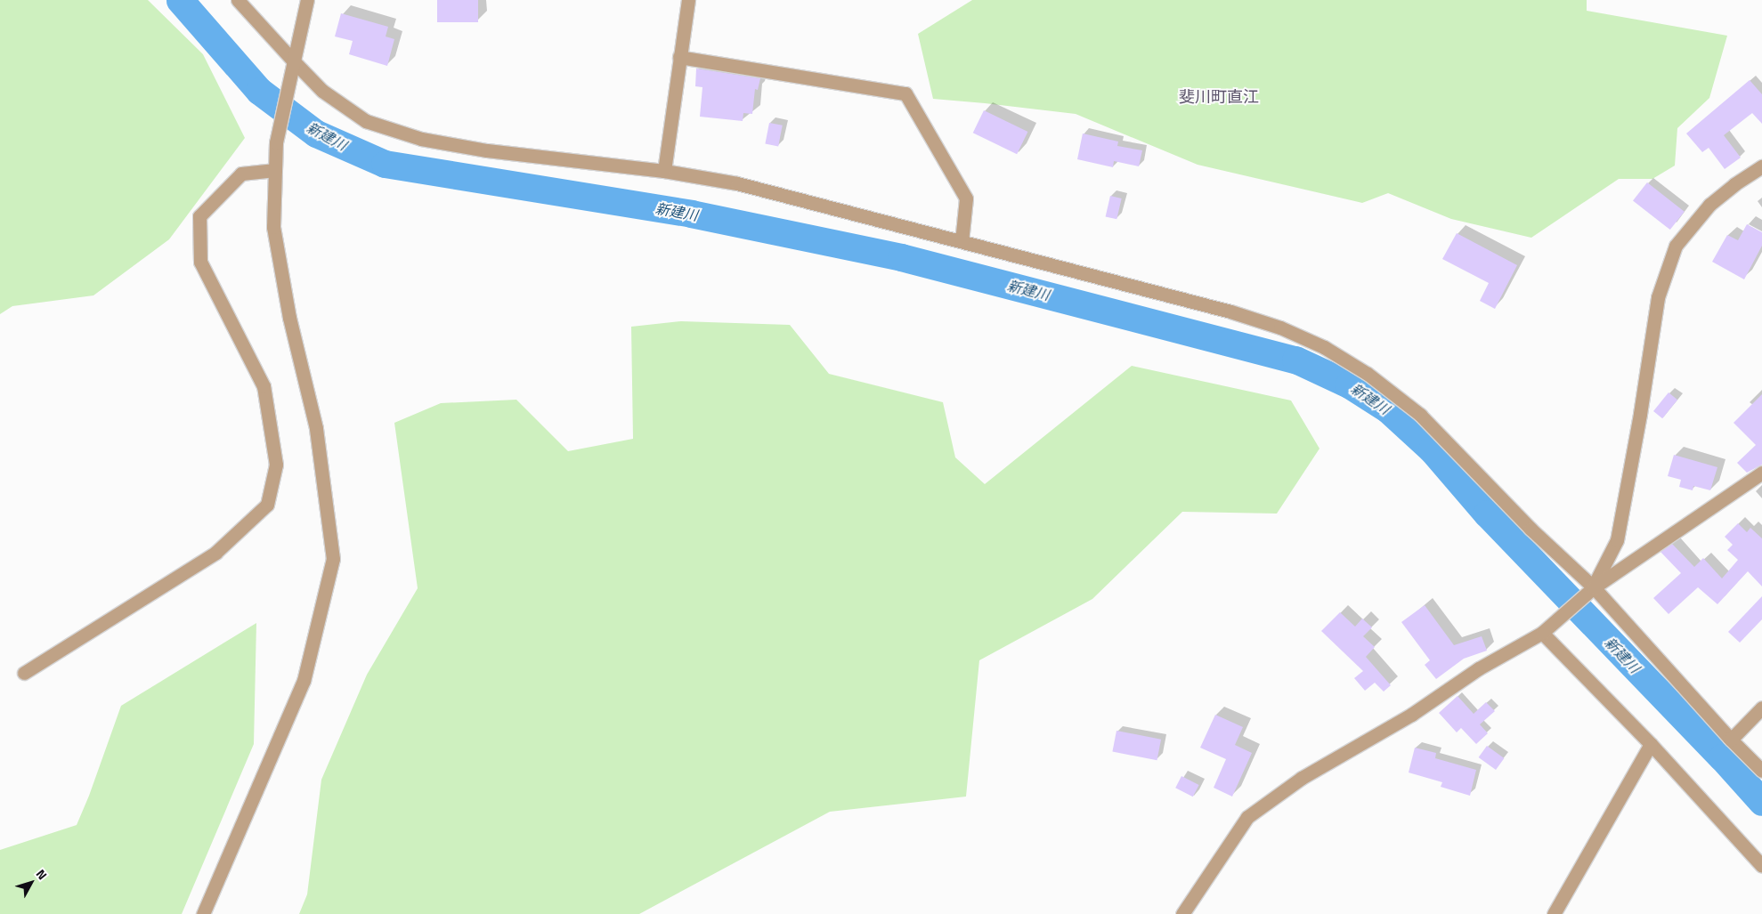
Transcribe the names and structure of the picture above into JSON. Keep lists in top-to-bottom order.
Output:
{
  "districts": ["斐川町直江"],
  "water": ["新建川"],
  "north": "top right"
}
